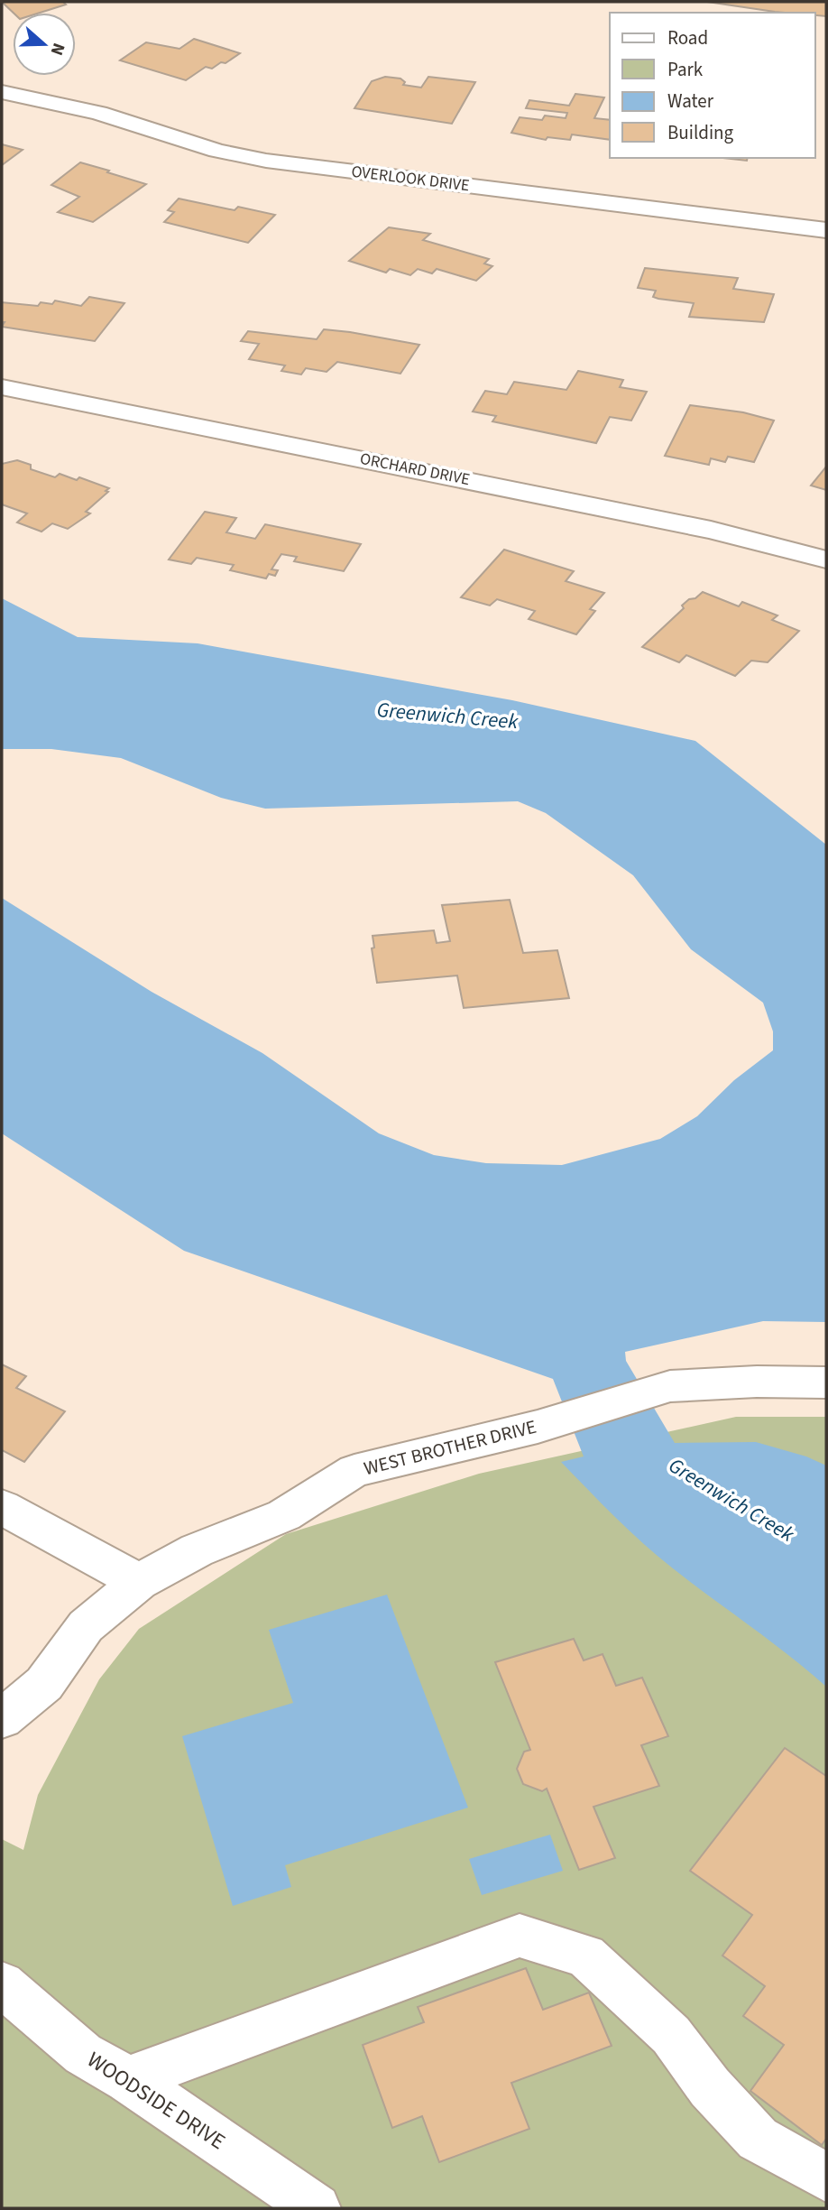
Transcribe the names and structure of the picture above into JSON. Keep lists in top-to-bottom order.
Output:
{
  "streets": {
    "street": [
      "OVERLOOK DRIVE",
      "ORCHARD DRIVE",
      "WEST BROTHER DRIVE",
      "WOODSIDE DRIVE"
    ]
  },
  "water": ["Greenwich Creek"],
  "legend": [
    "Road",
    "Park",
    "Water",
    "Building"
  ],
  "north": "right"
}
